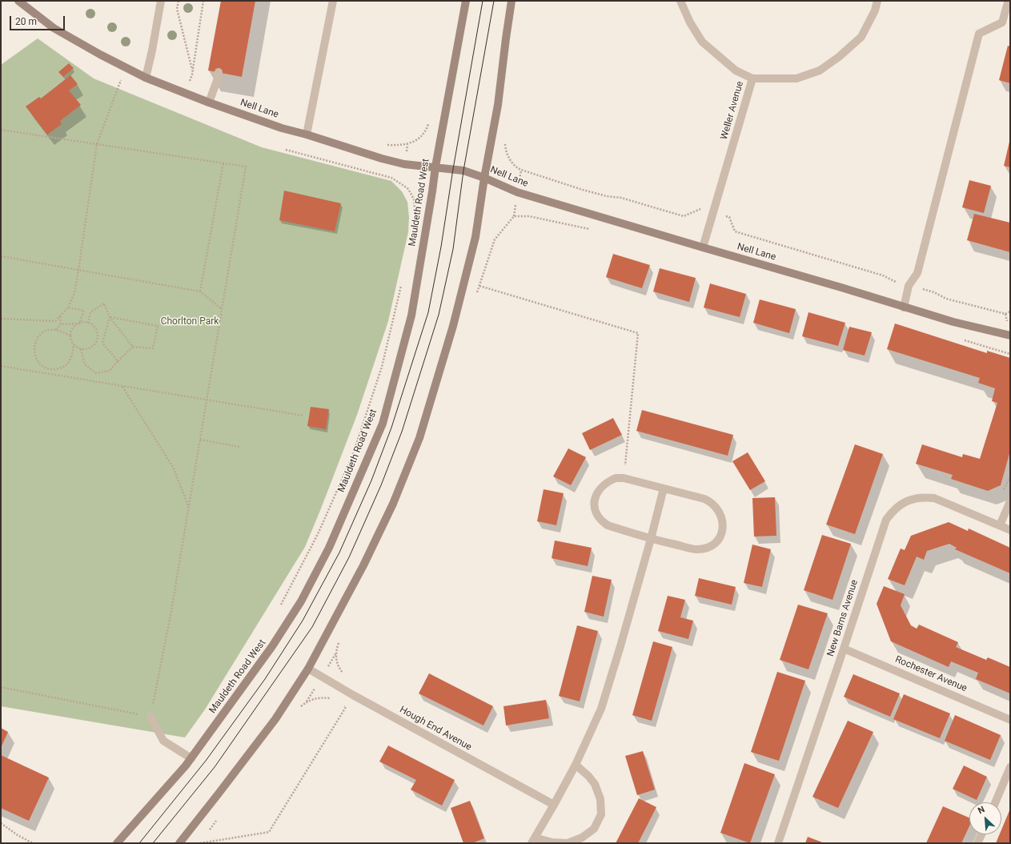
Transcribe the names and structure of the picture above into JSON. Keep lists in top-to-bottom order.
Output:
{
  "streets": {
    "street": [
      "Nell Lane",
      "Weller Avenue",
      "Mauldeth Road West",
      "New Barns Avenue",
      "Rochester Avenue",
      "Hough End Avenue"
    ]
  },
  "crossings": [
    ["Nell Lane", "Weller Avenue"],
    ["Nell Lane", "Mauldeth Road West"],
    ["New Barns Avenue", "Rochester Avenue"]
  ],
  "parks": ["Chorlton Park"],
  "scale_bar": "20 m",
  "north": "top left"
}
